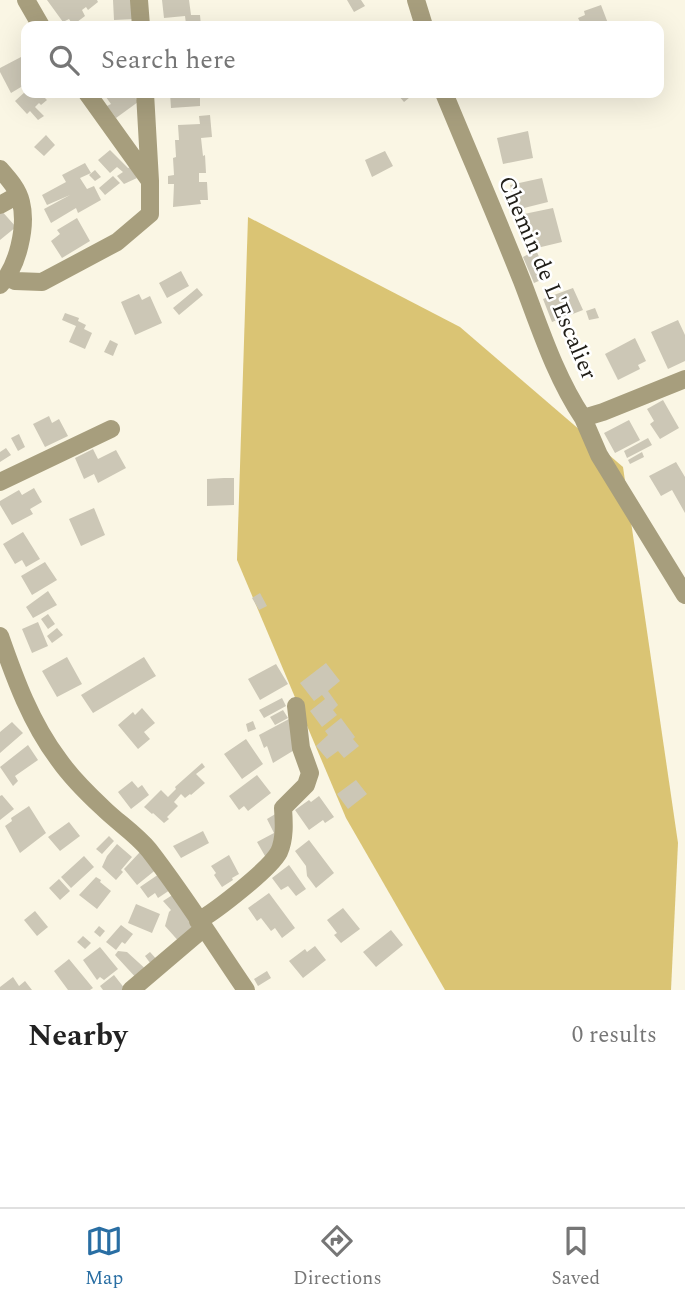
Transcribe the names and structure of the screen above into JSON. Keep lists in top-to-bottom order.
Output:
{
  "streets": {
    "street": ["Chemin de L'Escalier"]
  },
  "page": {
    "search": "Search here",
    "heading": ["Nearby", "0 results"],
    "nav": ["Map", "Directions", "Saved"]
  }
}
